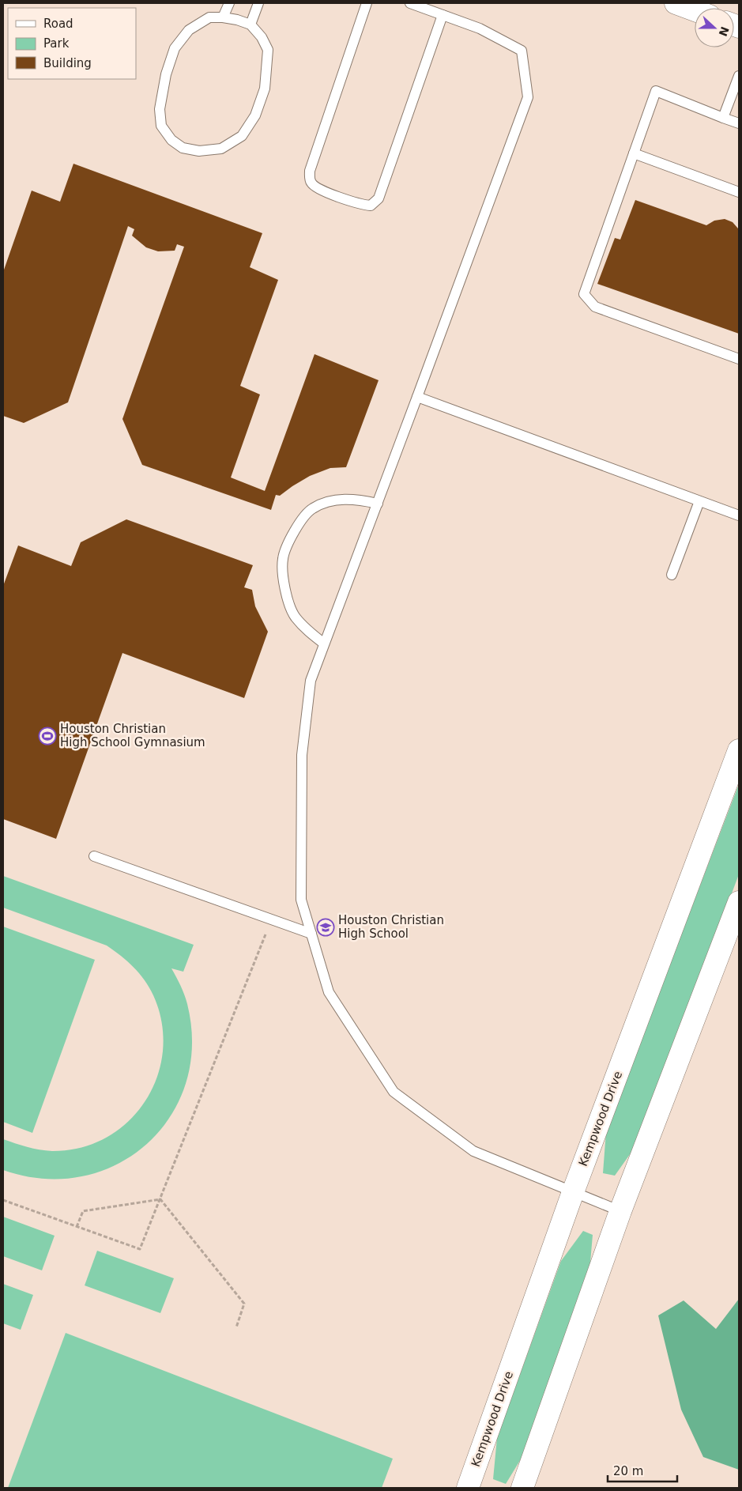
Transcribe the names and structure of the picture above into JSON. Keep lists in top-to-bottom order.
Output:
{
  "streets": {
    "main road": ["Kempwood Drive"]
  },
  "places": {
    "sports": ["Houston Christian High School Gymnasium"],
    "school or university": ["Houston Christian High School"]
  },
  "legend": ["Road", "Park", "Building"],
  "scale_bar": "20 m",
  "north": "right"
}
